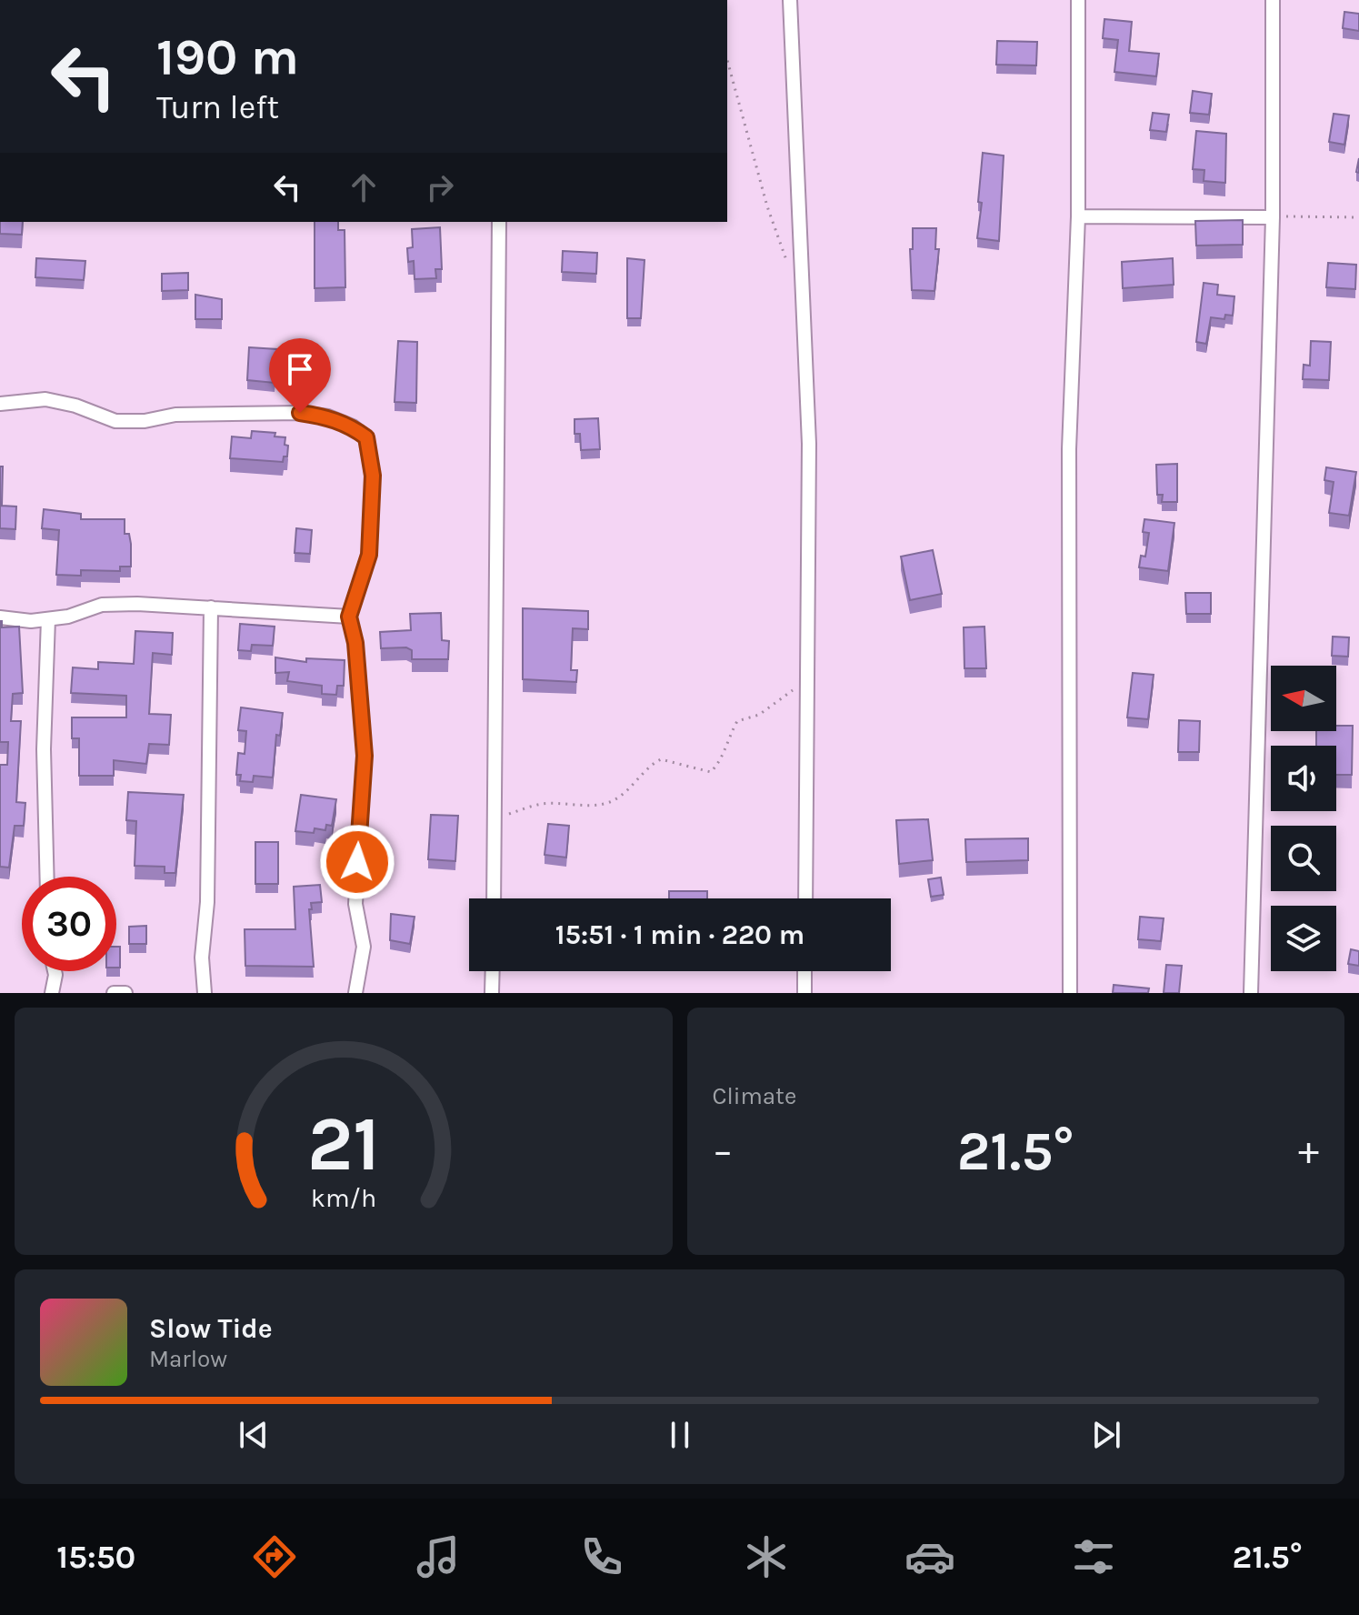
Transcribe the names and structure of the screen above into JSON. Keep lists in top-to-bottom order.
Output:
{
  "north": "left",
  "page": {
    "turn": ["190 m", "Turn left"],
    "limit": "30",
    "trip": "15:51 · 1 min · 220 m",
    "tile": "Climate",
    "heat": ["−", "21.5°", "+"],
    "song": ["Slow Tide", "Marlow"],
    "tabs": ["15:50", "21.5°"],
    "gauge": ["21", "km/h"]
  }
}
